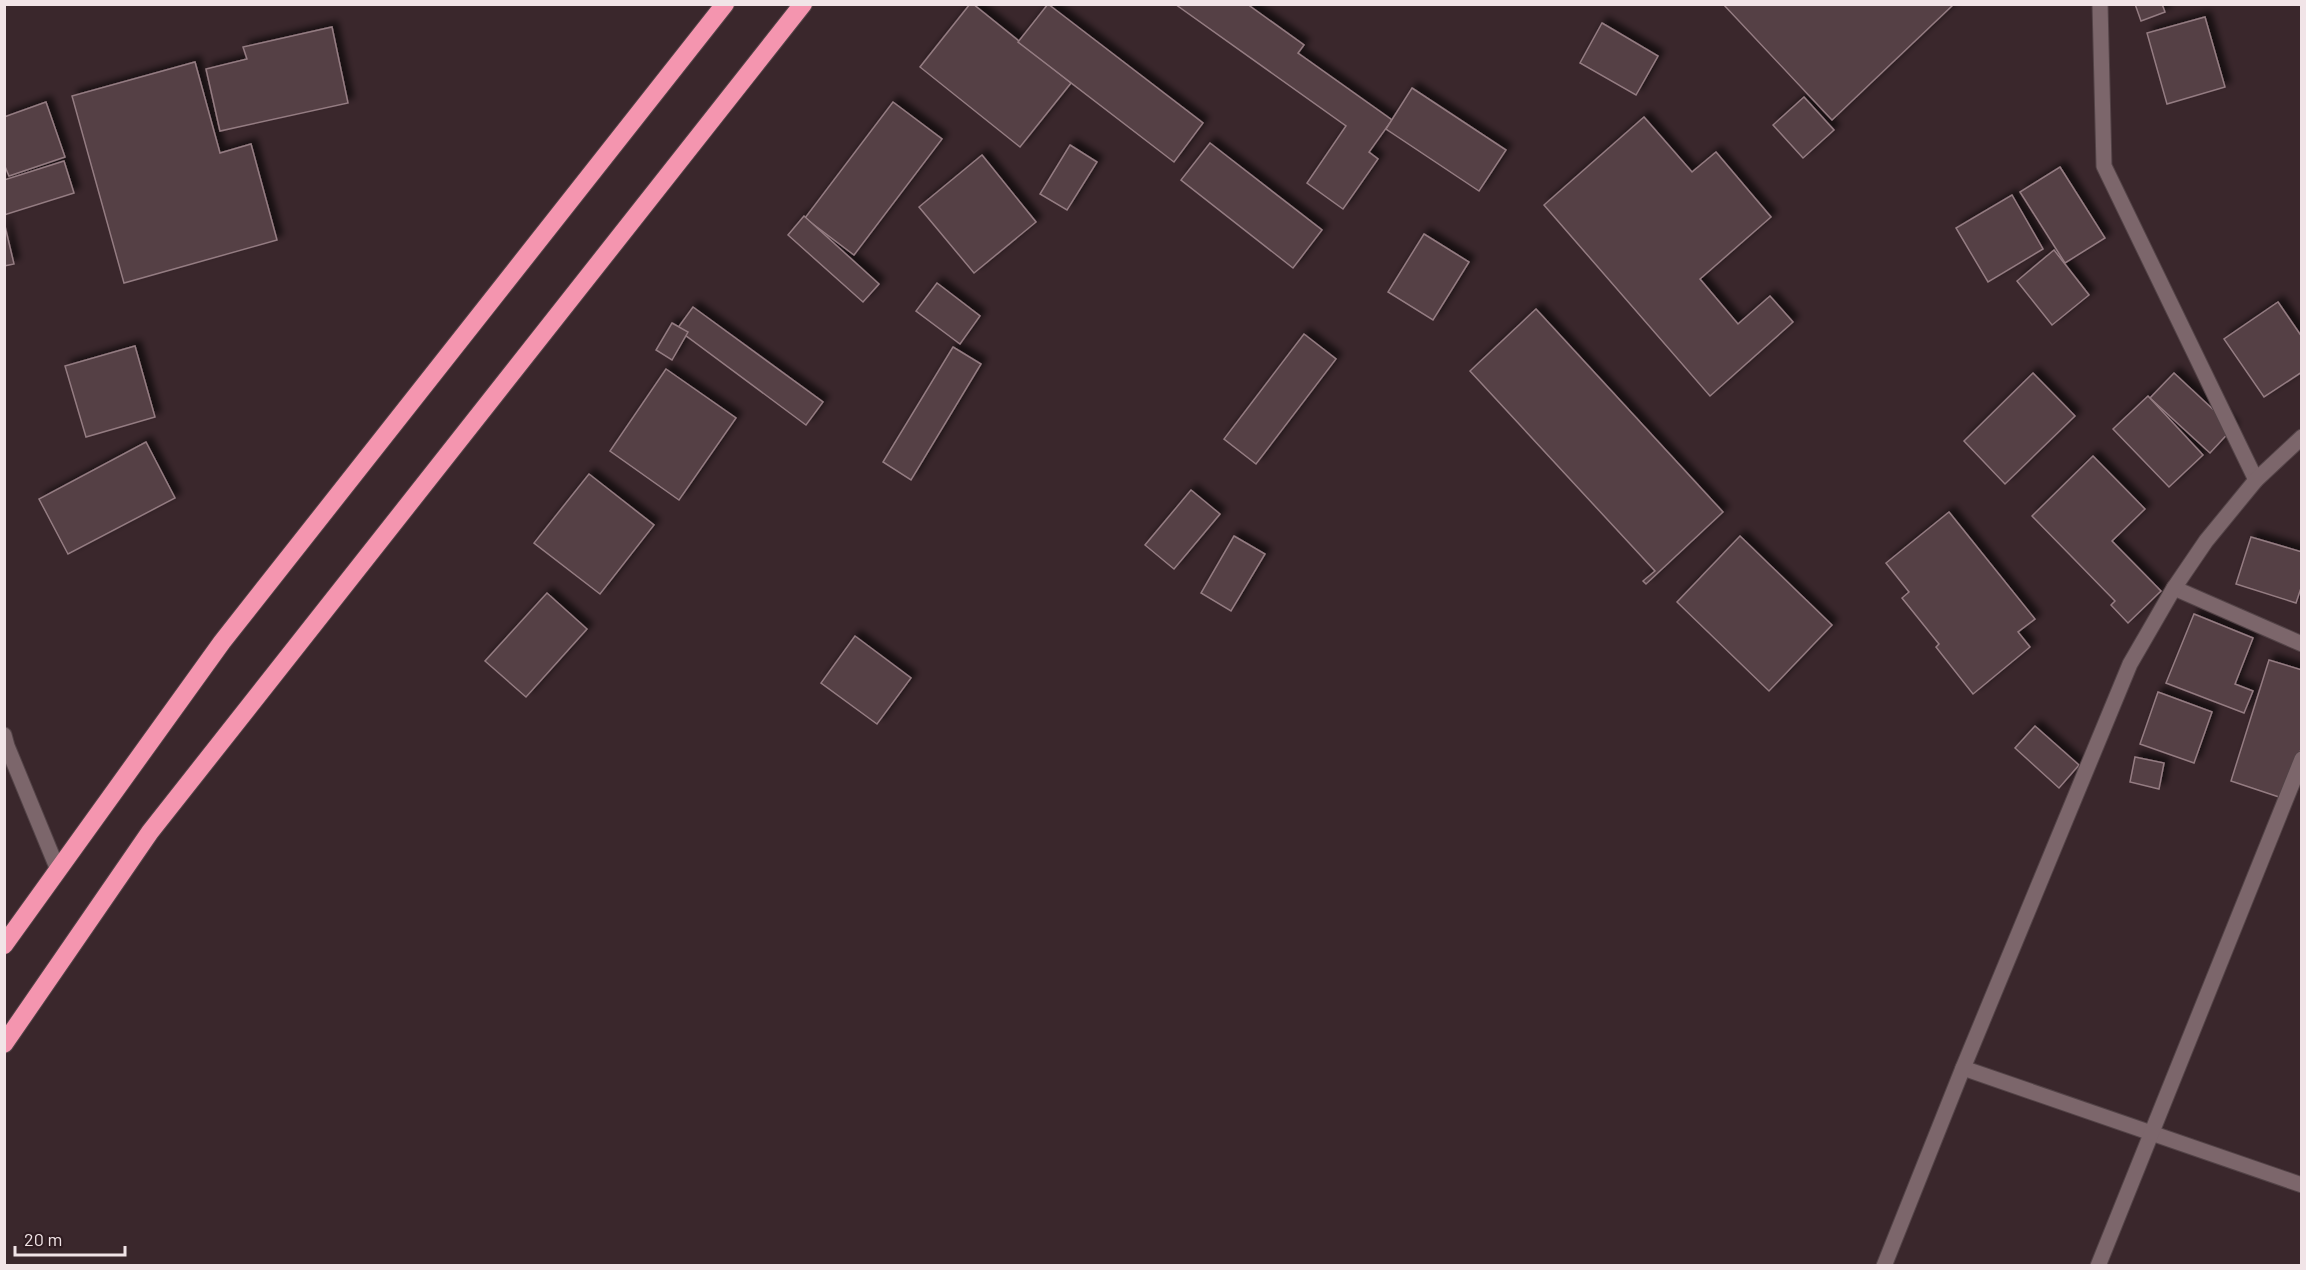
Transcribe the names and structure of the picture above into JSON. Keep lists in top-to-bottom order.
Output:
{
  "scale_bar": "20 m"
}
